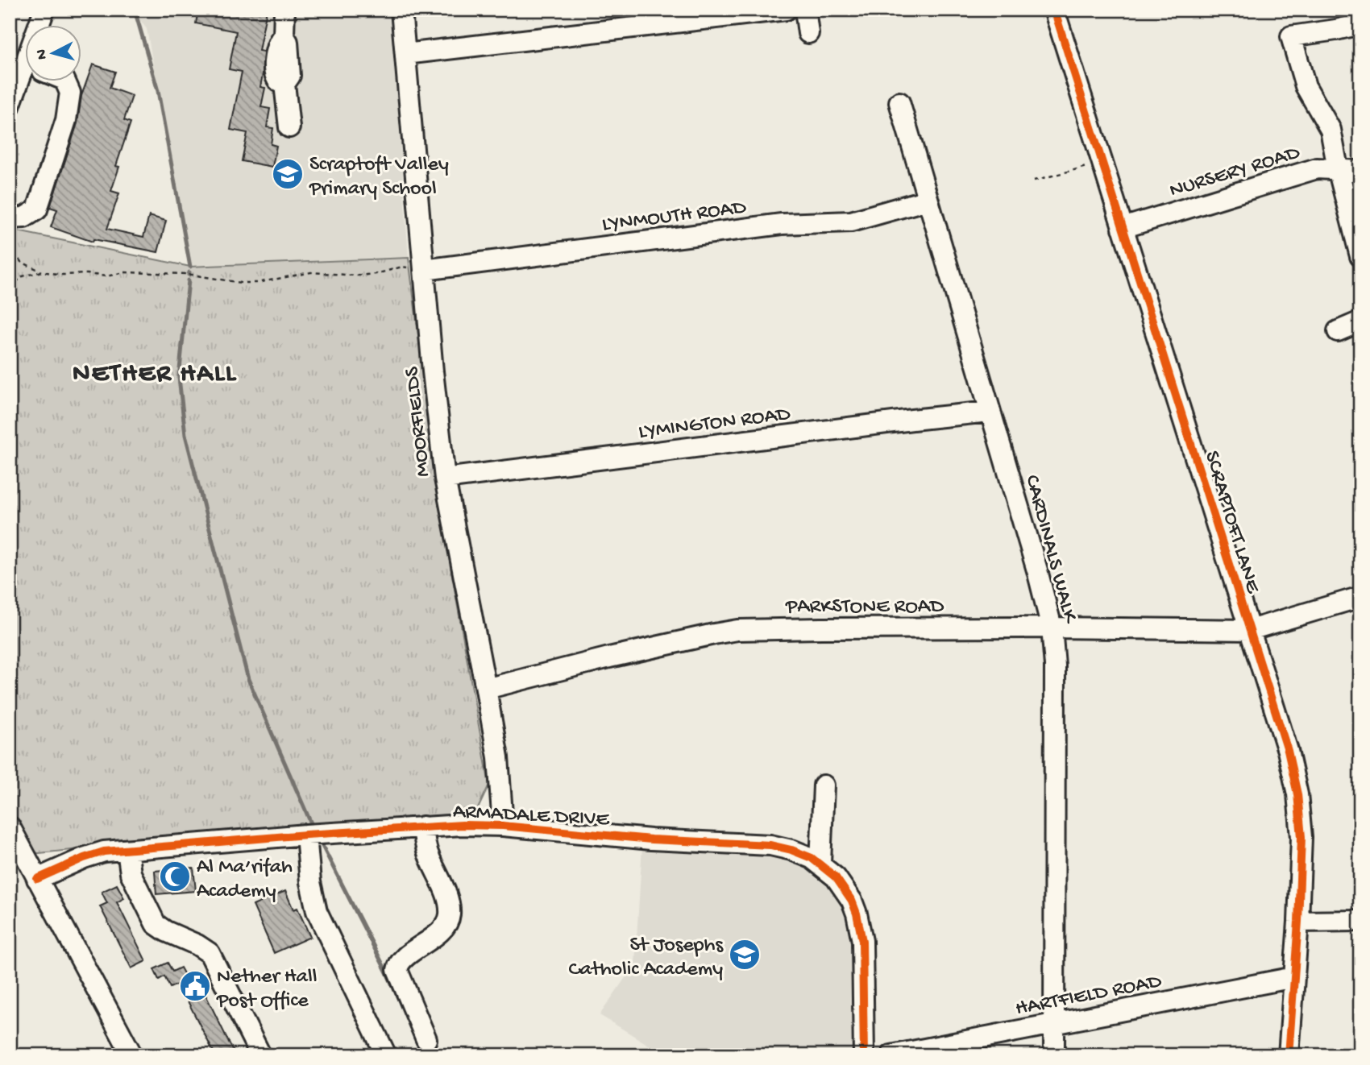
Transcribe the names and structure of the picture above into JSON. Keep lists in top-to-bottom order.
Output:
{
  "streets": {
    "street": [
      "NURSERY ROAD",
      "LYNMOUTH ROAD",
      "LYMINGTON ROAD",
      "MOORFIELDS",
      "SCRAPTOFT LANE",
      "CARDINALS WALK",
      "PARKSTONE ROAD",
      "ARMADALE DRIVE",
      "HARTFIELD ROAD"
    ]
  },
  "crossings": [
    ["NURSERY ROAD", "SCRAPTOFT LANE"],
    ["LYNMOUTH ROAD", "MOORFIELDS"],
    ["LYNMOUTH ROAD", "CARDINALS WALK"],
    ["LYMINGTON ROAD", "MOORFIELDS"],
    ["LYMINGTON ROAD", "CARDINALS WALK"],
    ["MOORFIELDS", "PARKSTONE ROAD"],
    ["MOORFIELDS", "ARMADALE DRIVE"],
    ["SCRAPTOFT LANE", "PARKSTONE ROAD"],
    ["SCRAPTOFT LANE", "HARTFIELD ROAD"],
    ["CARDINALS WALK", "PARKSTONE ROAD"],
    ["CARDINALS WALK", "HARTFIELD ROAD"]
  ],
  "districts": ["NETHER HALL"],
  "places": {
    "school or university": ["Scraptoft Valley Primary School", "St Josephs Catholic Academy"],
    "mosque": ["Al Ma’rifah Academy"],
    "public building": ["Nether Hall Post Office"]
  },
  "north": "left"
}
